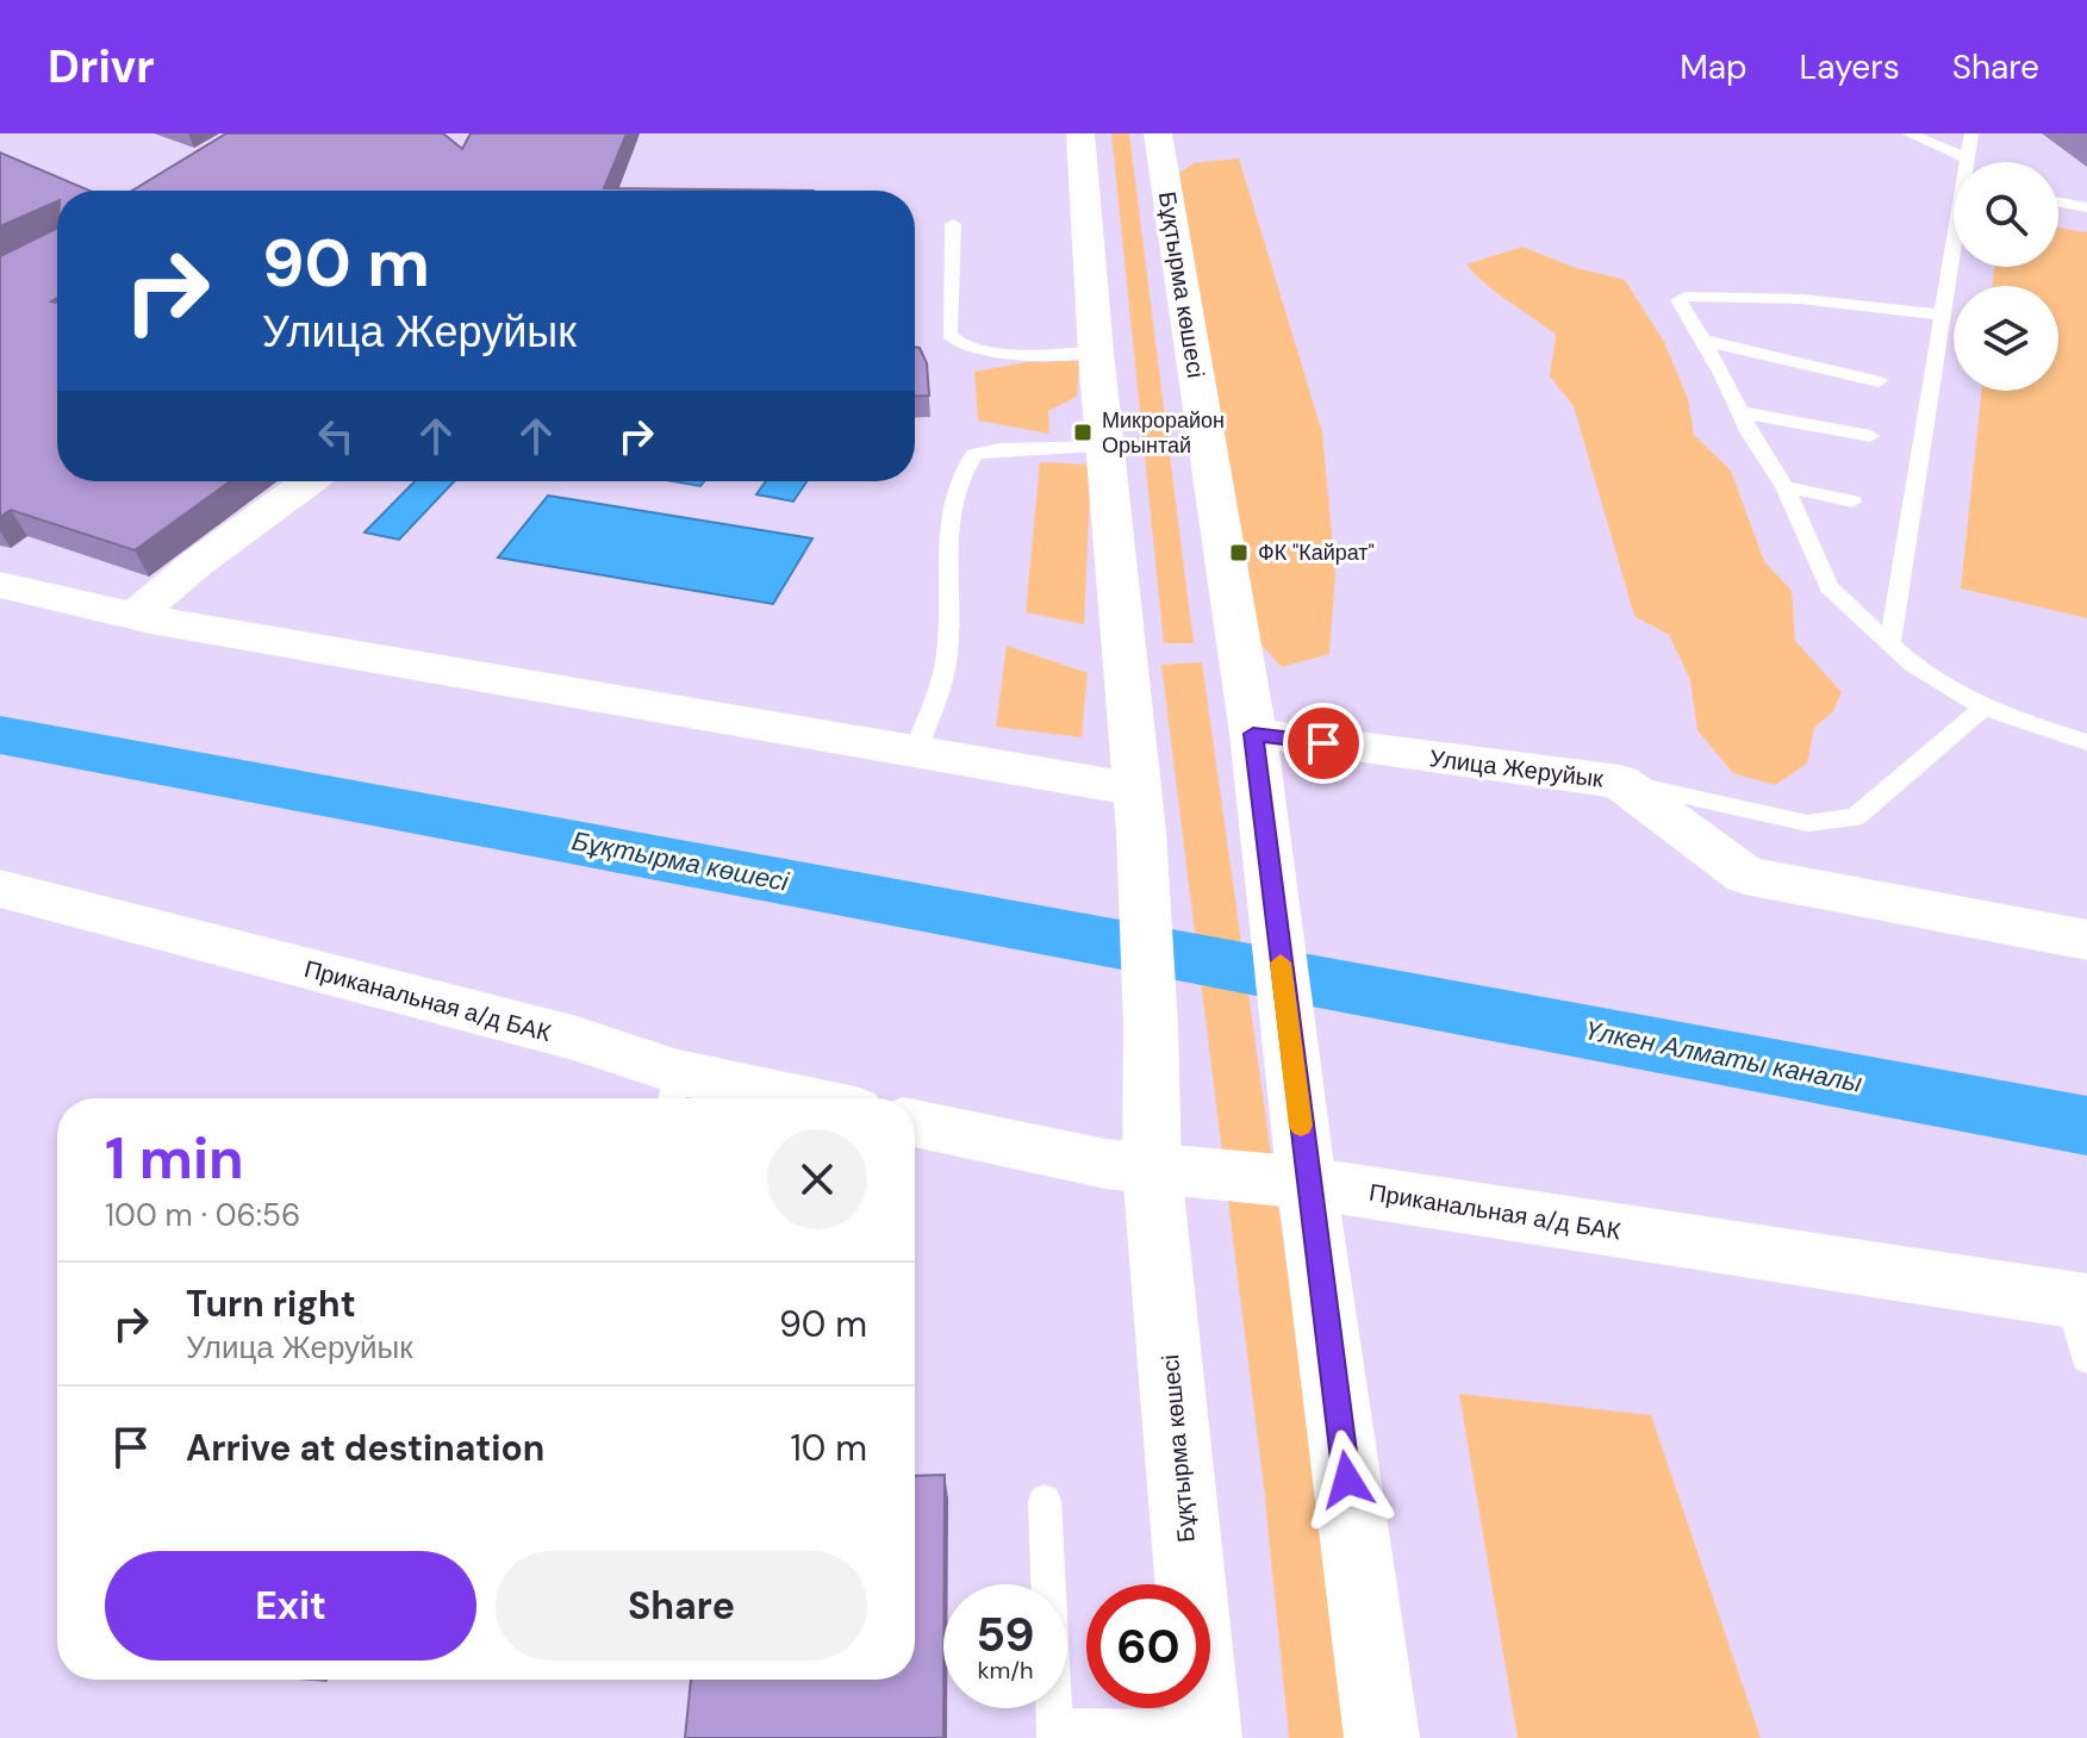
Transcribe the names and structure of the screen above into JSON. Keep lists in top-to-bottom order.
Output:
{
  "streets": {
    "main road": ["Бұқтырма көшесі", "Улица Жеруйык", "Приканальная а/д БАК"]
  },
  "crossings": [
    ["Бұқтырма көшесі", "Улица Жеруйык"],
    ["Бұқтырма көшесі", "Приканальная а/д БАК"]
  ],
  "water": ["Бұқтырма көшесі", "Үлкен Алматы каналы"],
  "places": {
    "transit": ["Микрорайон Орынтай", "ФК \"Кайрат\""]
  },
  "page": {
    "header": "Drivr",
    "nav": ["Map", "Layers", "Share"],
    "turn": ["90 m", "Улица Жеруйык"],
    "heading": ["1 min", "100 m · 06:56"],
    "list": [
      {
        "name": "Turn right",
        "note": "Улица Жеруйык",
        "value": "90 m"
      },
      {
        "name": "Arrive at destination",
        "value": "10 m"
      }
    ],
    "buttons": ["Exit", "Share"],
    "speed": "59 km/h",
    "limit": "60"
  }
}
